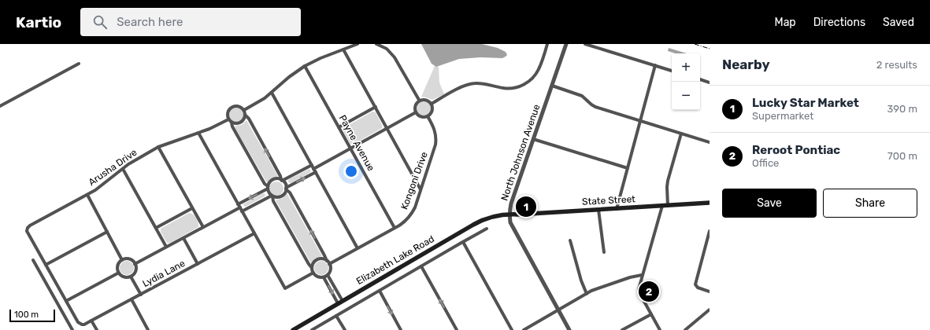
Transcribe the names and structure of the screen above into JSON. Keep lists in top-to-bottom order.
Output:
{
  "streets": {
    "main road": ["State Street", "Elizabeth Lake Road"],
    "street": [
      "Payne Avenue",
      "North Johnson Avenue",
      "Arusha Drive",
      "Kongoni Drive",
      "Lydia Lane"
    ]
  },
  "crossings": [
    ["Payne Avenue", "Kongoni Drive"],
    ["North Johnson Avenue", "State Street"],
    ["North Johnson Avenue", "Elizabeth Lake Road"],
    ["State Street", "Elizabeth Lake Road"]
  ],
  "scale_bar": "100 m",
  "page": {
    "header": "Kartio",
    "search": "Search here",
    "nav": ["Map", "Directions", "Saved"],
    "heading": ["Nearby", "2 results"],
    "map_buttons": ["+", "−"],
    "list": [
      {
        "mark": "1",
        "name": "Lucky Star Market",
        "note": "Supermarket",
        "value": "390 m"
      },
      {
        "mark": "2",
        "name": "Reroot Pontiac",
        "note": "Office",
        "value": "700 m"
      }
    ],
    "buttons": ["Save", "Share"],
    "pins": ["1", "2"],
    "scale": "100 m"
  }
}
